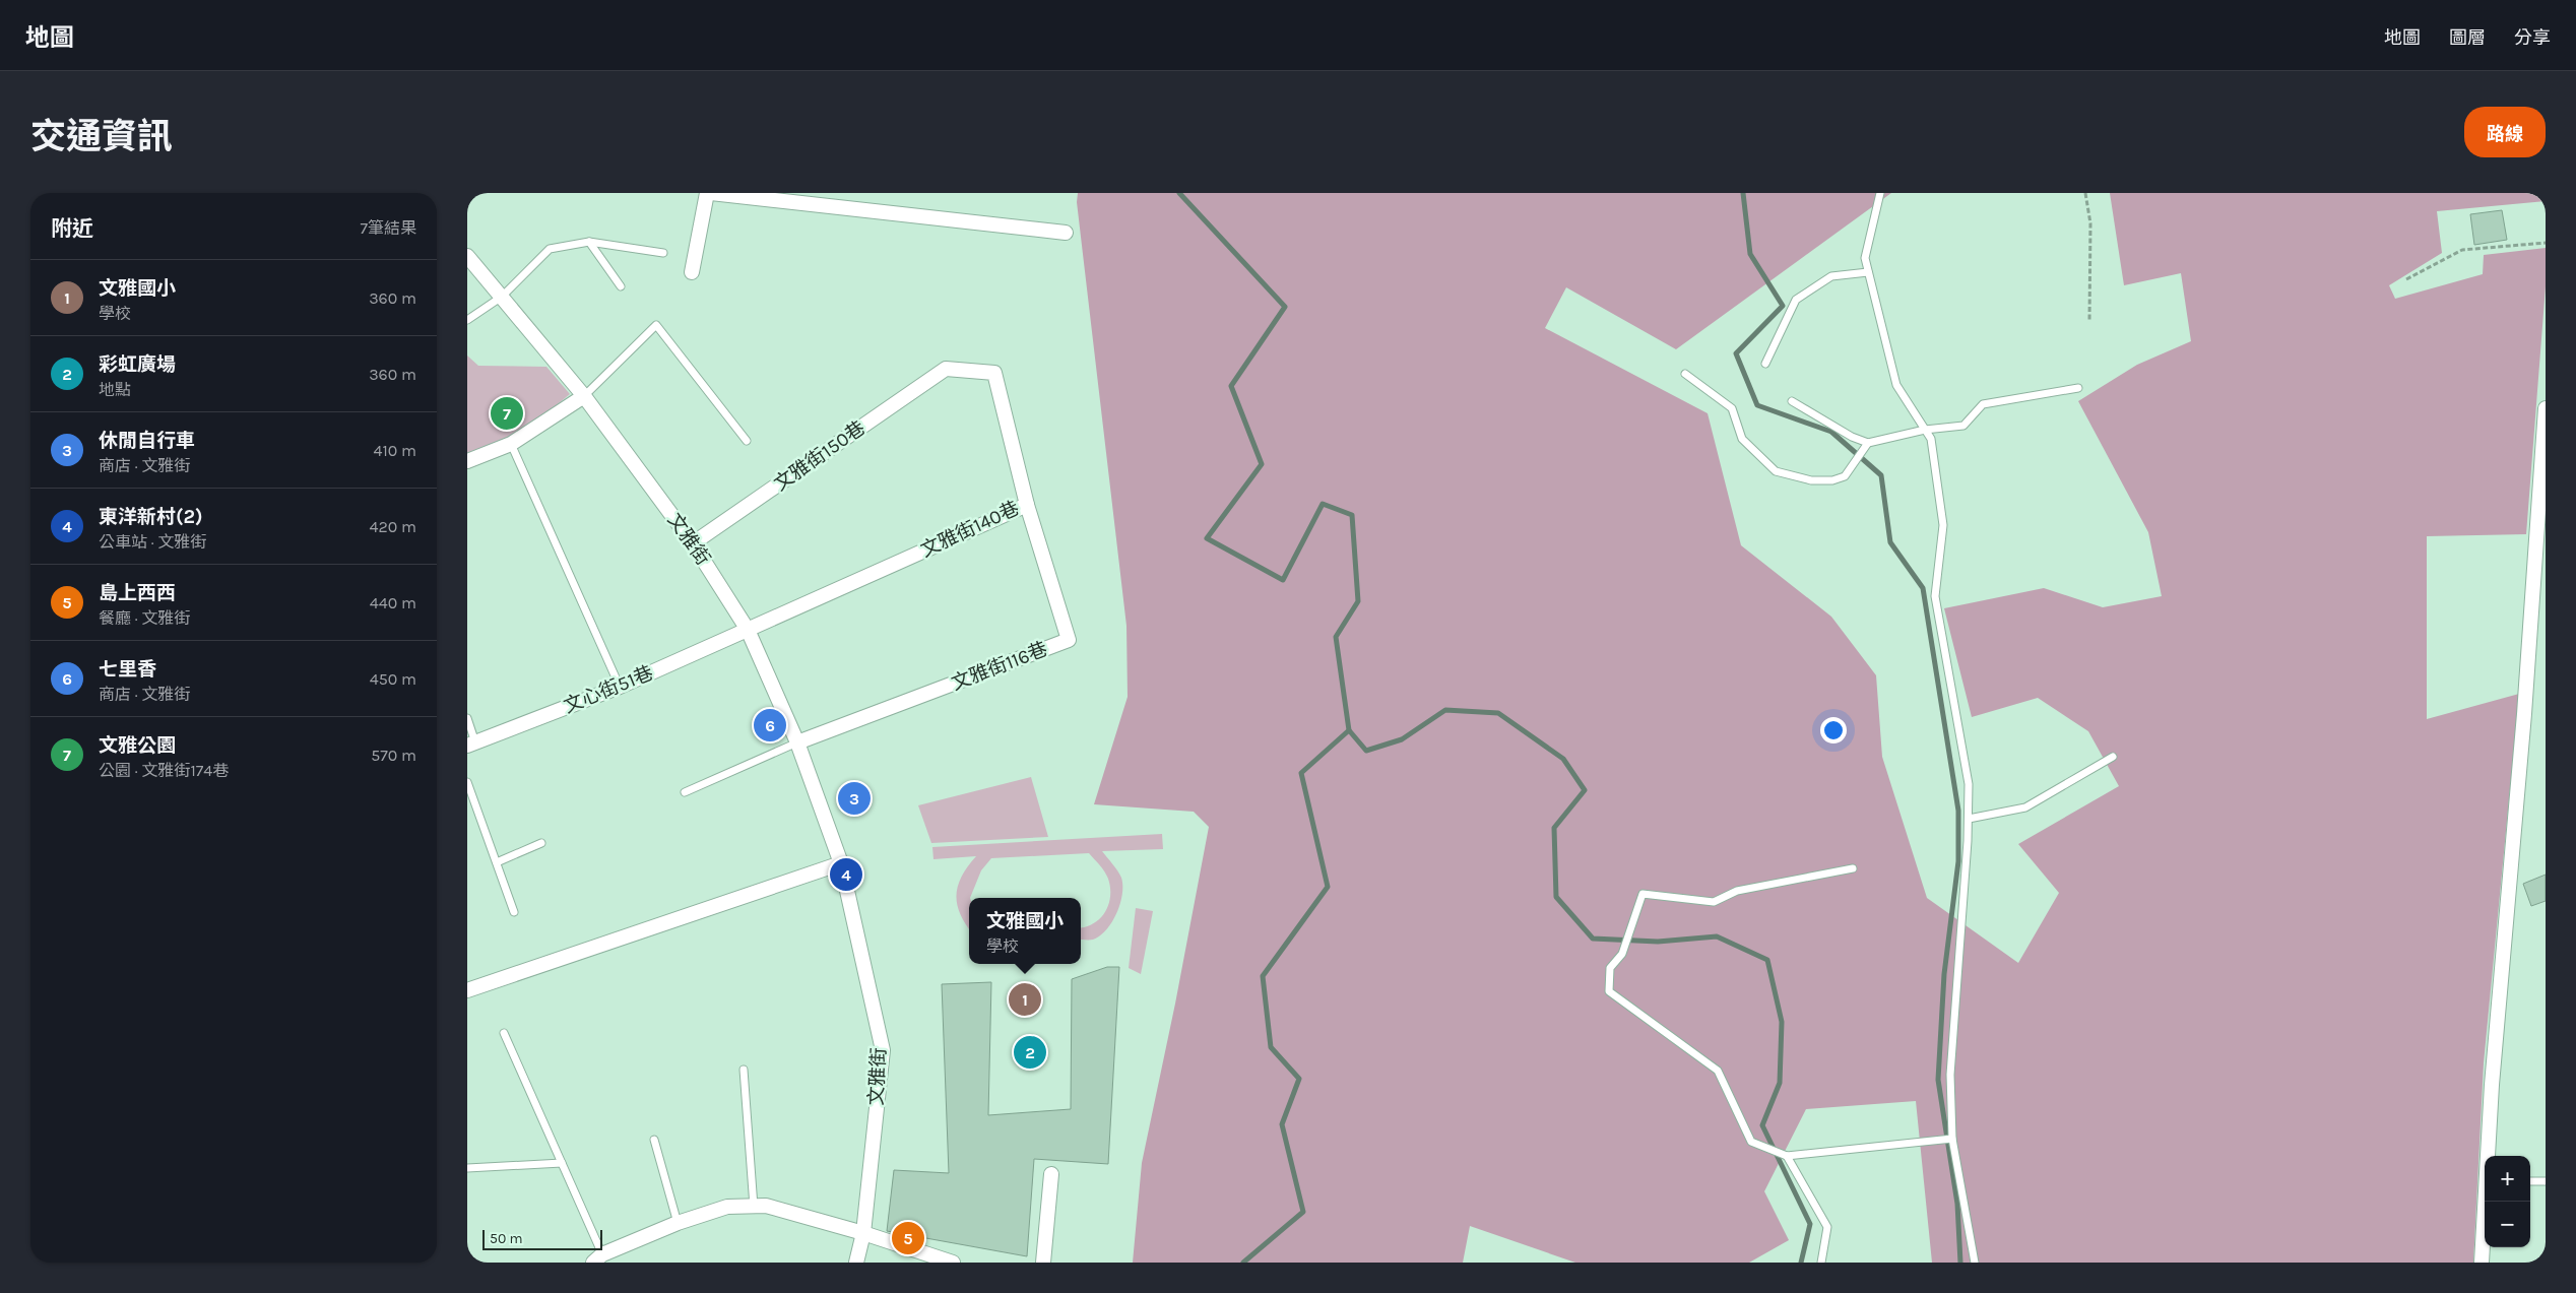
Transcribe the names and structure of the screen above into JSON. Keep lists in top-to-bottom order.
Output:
{
  "streets": {
    "street": [
      "文雅街150巷",
      "文雅街140巷",
      "文雅街",
      "文雅街116巷",
      "文心街51巷"
    ]
  },
  "crossings": [
    ["文雅街150巷", "文雅街140巷"],
    ["文雅街150巷", "文雅街"],
    ["文雅街140巷", "文雅街"],
    ["文雅街140巷", "文雅街116巷"],
    ["文雅街140巷", "文心街51巷"],
    ["文雅街", "文雅街116巷"],
    ["文雅街", "文心街51巷"]
  ],
  "scale_bar": "50 m",
  "page": {
    "header": "地圖",
    "nav": ["地圖", "圖層", "分享"],
    "title": "交通資訊",
    "buttons": "路線",
    "heading": ["附近", "7筆結果"],
    "list": [
      {
        "mark": "1",
        "name": "文雅國小",
        "note": "學校",
        "value": "360 m"
      },
      {
        "mark": "2",
        "name": "彩虹廣場",
        "note": "地點",
        "value": "360 m"
      },
      {
        "mark": "3",
        "name": "休閒自行車",
        "note": "商店 · 文雅街",
        "value": "410 m"
      },
      {
        "mark": "4",
        "name": "東洋新村(2)",
        "note": "公車站 · 文雅街",
        "value": "420 m"
      },
      {
        "mark": "5",
        "name": "島上西西",
        "note": "餐廳 · 文雅街",
        "value": "440 m"
      },
      {
        "mark": "6",
        "name": "七里香",
        "note": "商店 · 文雅街",
        "value": "450 m"
      },
      {
        "mark": "7",
        "name": "文雅公園",
        "note": "公園 · 文雅街174巷",
        "value": "570 m"
      }
    ],
    "pins": [
      "7",
      "6",
      "3",
      "4",
      "1",
      "2",
      "5"
    ],
    "popup": ["文雅國小", "學校"],
    "map_buttons": ["+", "−"],
    "scale": "50 m"
  }
}
